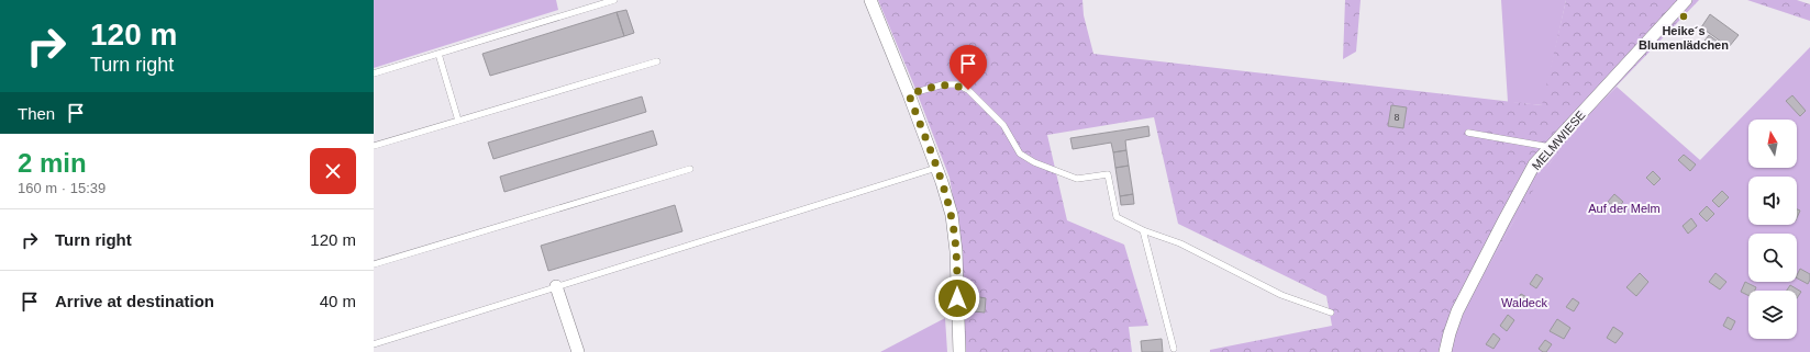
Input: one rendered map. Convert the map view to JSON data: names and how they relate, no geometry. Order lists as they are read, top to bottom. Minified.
{"streets":{"street":["MELMWIESE"]},"parks":["Auf der Melm","Waldeck"],"places":["Heike´s Blumenlädchen"],"house_numbers":["8"],"north":"top","page":{"turn":["120 m","Turn right"],"then":"Then","heading":["2 min","160 m · 15:39"],"list":[{"name":"Turn right","value":"120 m"},{"name":"Arrive at destination","value":"40 m"}]}}
